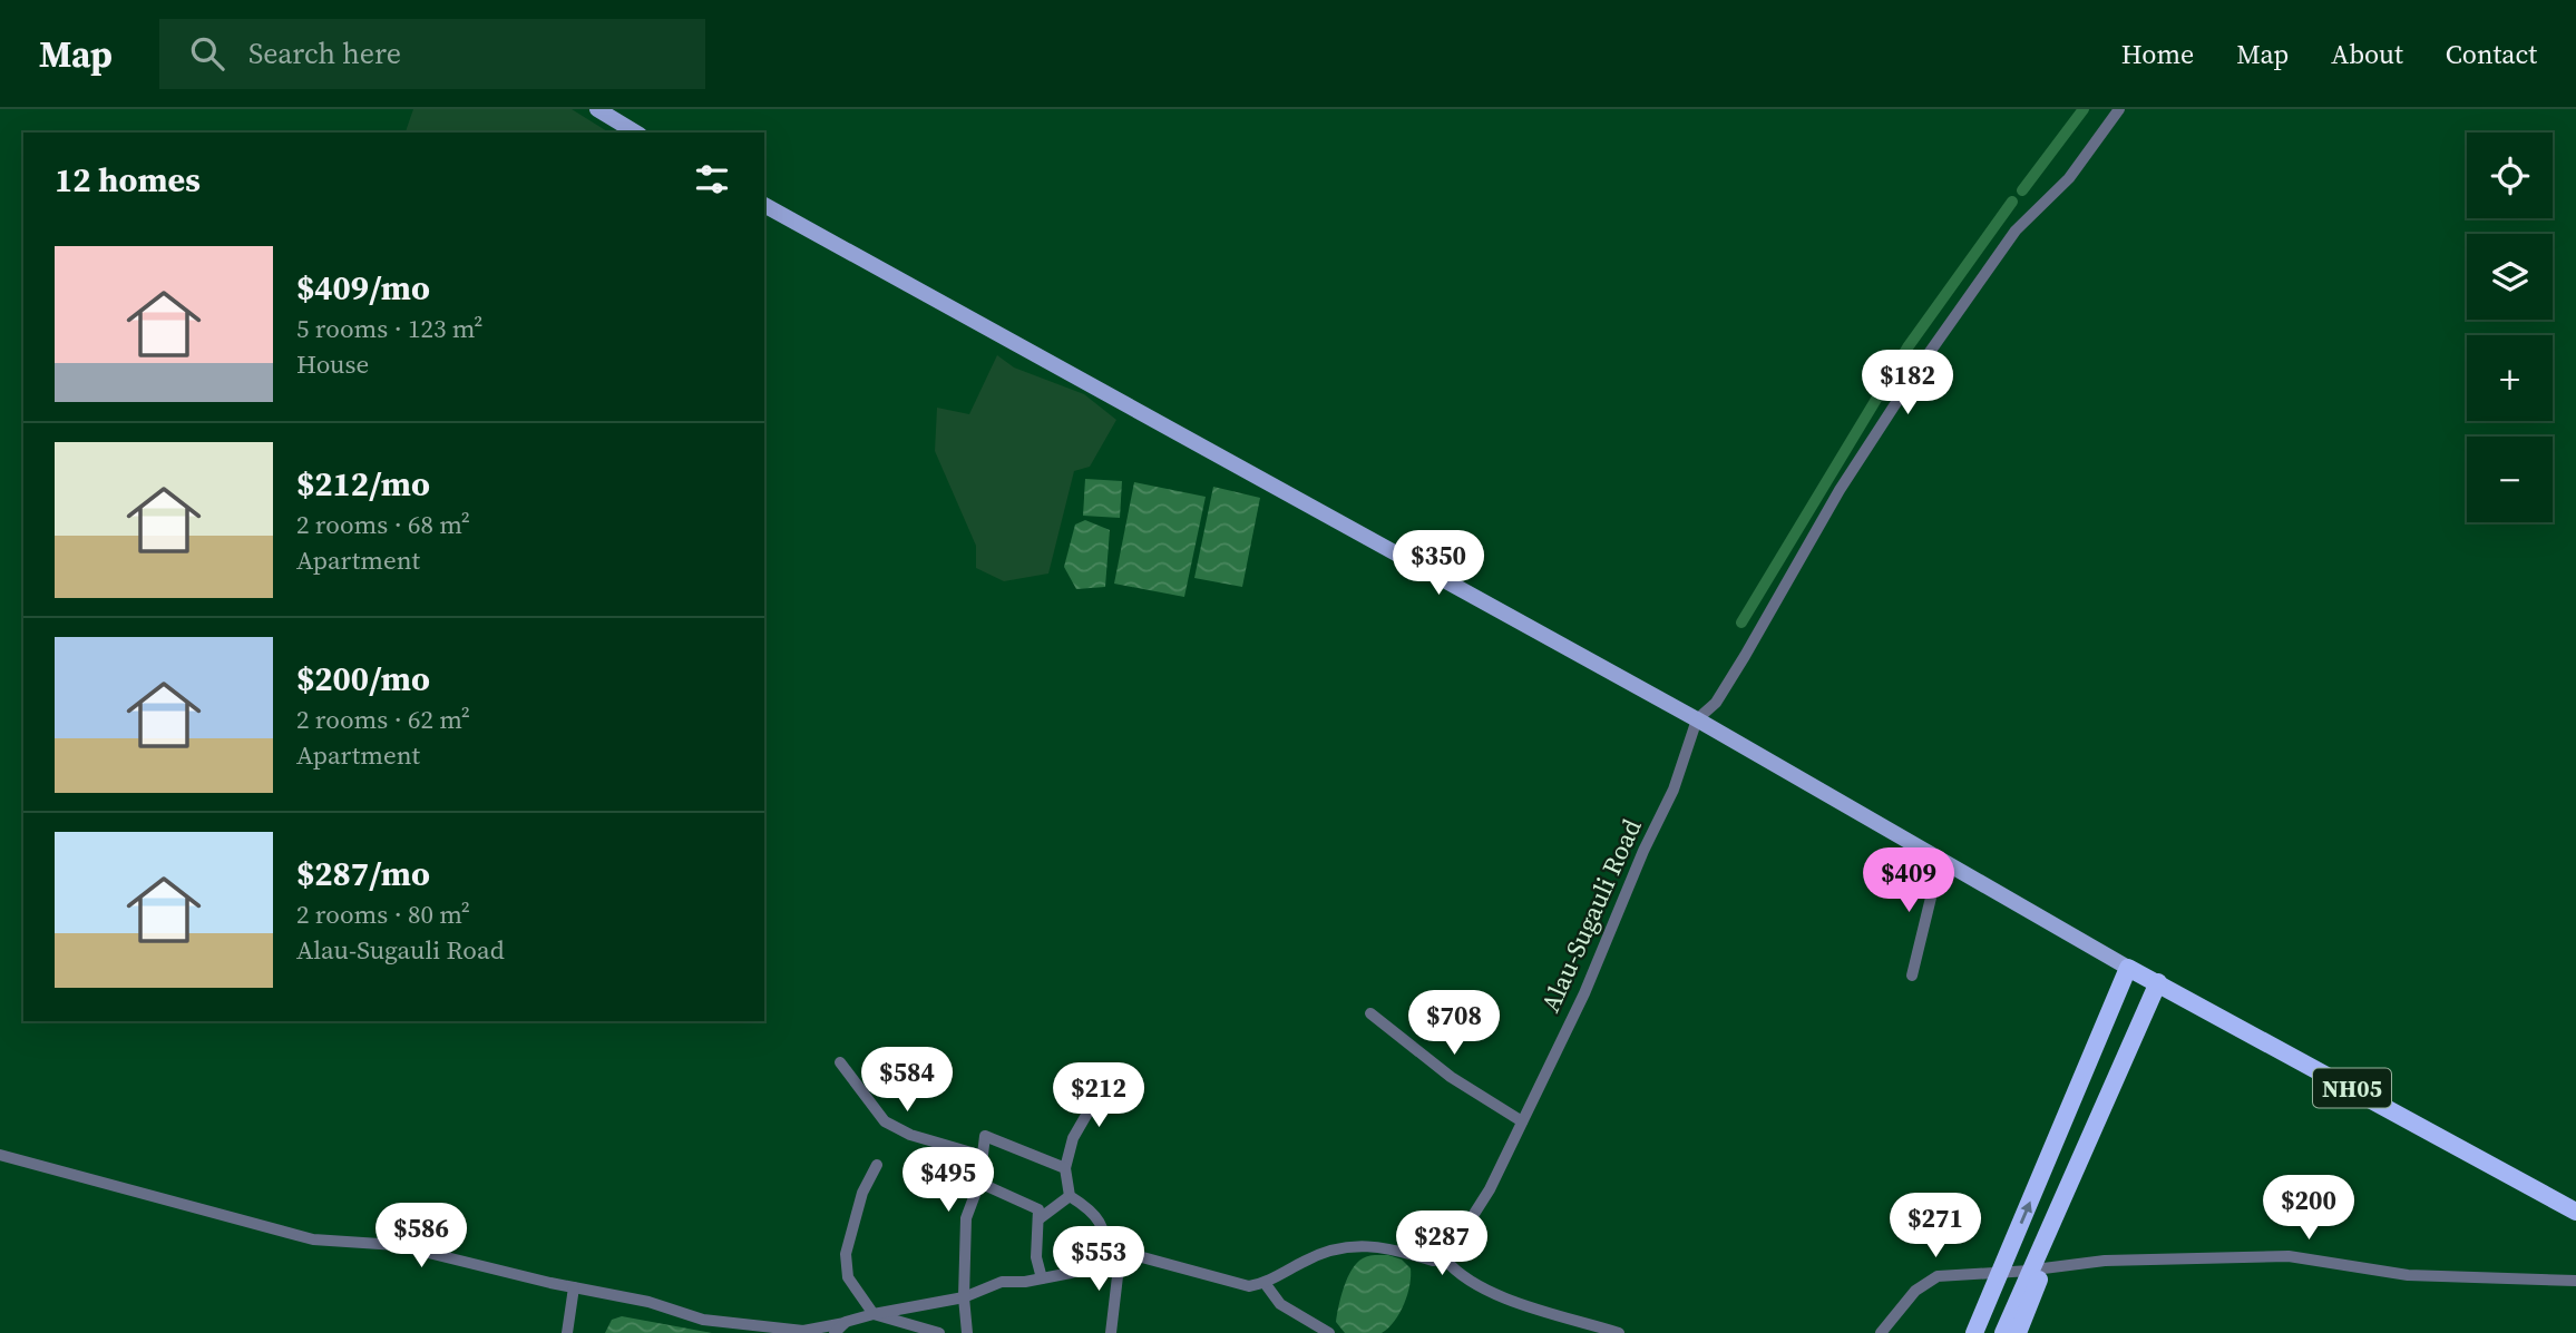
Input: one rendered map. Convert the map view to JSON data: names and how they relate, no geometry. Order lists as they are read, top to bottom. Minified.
{"streets":{"highway":["NH05"],"street":["Alau-Sugauli Road"]},"crossings":[["Alau-Sugauli Road","NH05"]],"page":{"header":"Map","search":"Search here","nav":["Home","Map","About","Contact"],"map_buttons":["+","−"],"heading":"12 homes","list":[{"name":"$409/mo","note":"5 rooms · 123 m² · House"},{"name":"$212/mo","note":"2 rooms · 68 m² · Apartment"},{"name":"$200/mo","note":"2 rooms · 62 m² · Apartment"},{"name":"$287/mo","note":"2 rooms · 80 m² · Alau-Sugauli Road"}],"price":["$182","$350","$409","$708","$584","$212","$495","$200","$271","$586","$287","$553"]}}
